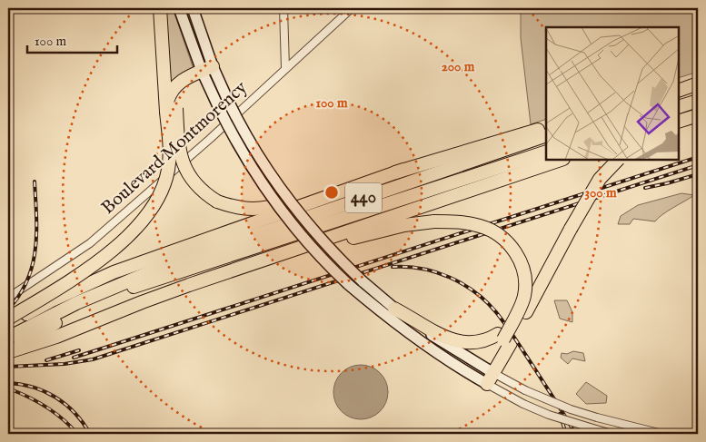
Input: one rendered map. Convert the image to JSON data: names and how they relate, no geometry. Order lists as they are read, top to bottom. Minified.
{"streets":{"highway":["440"],"street":["Boulevard Montmorency"]},"scale_bar":"100 m","rings":["200 m","100 m","300 m"]}
